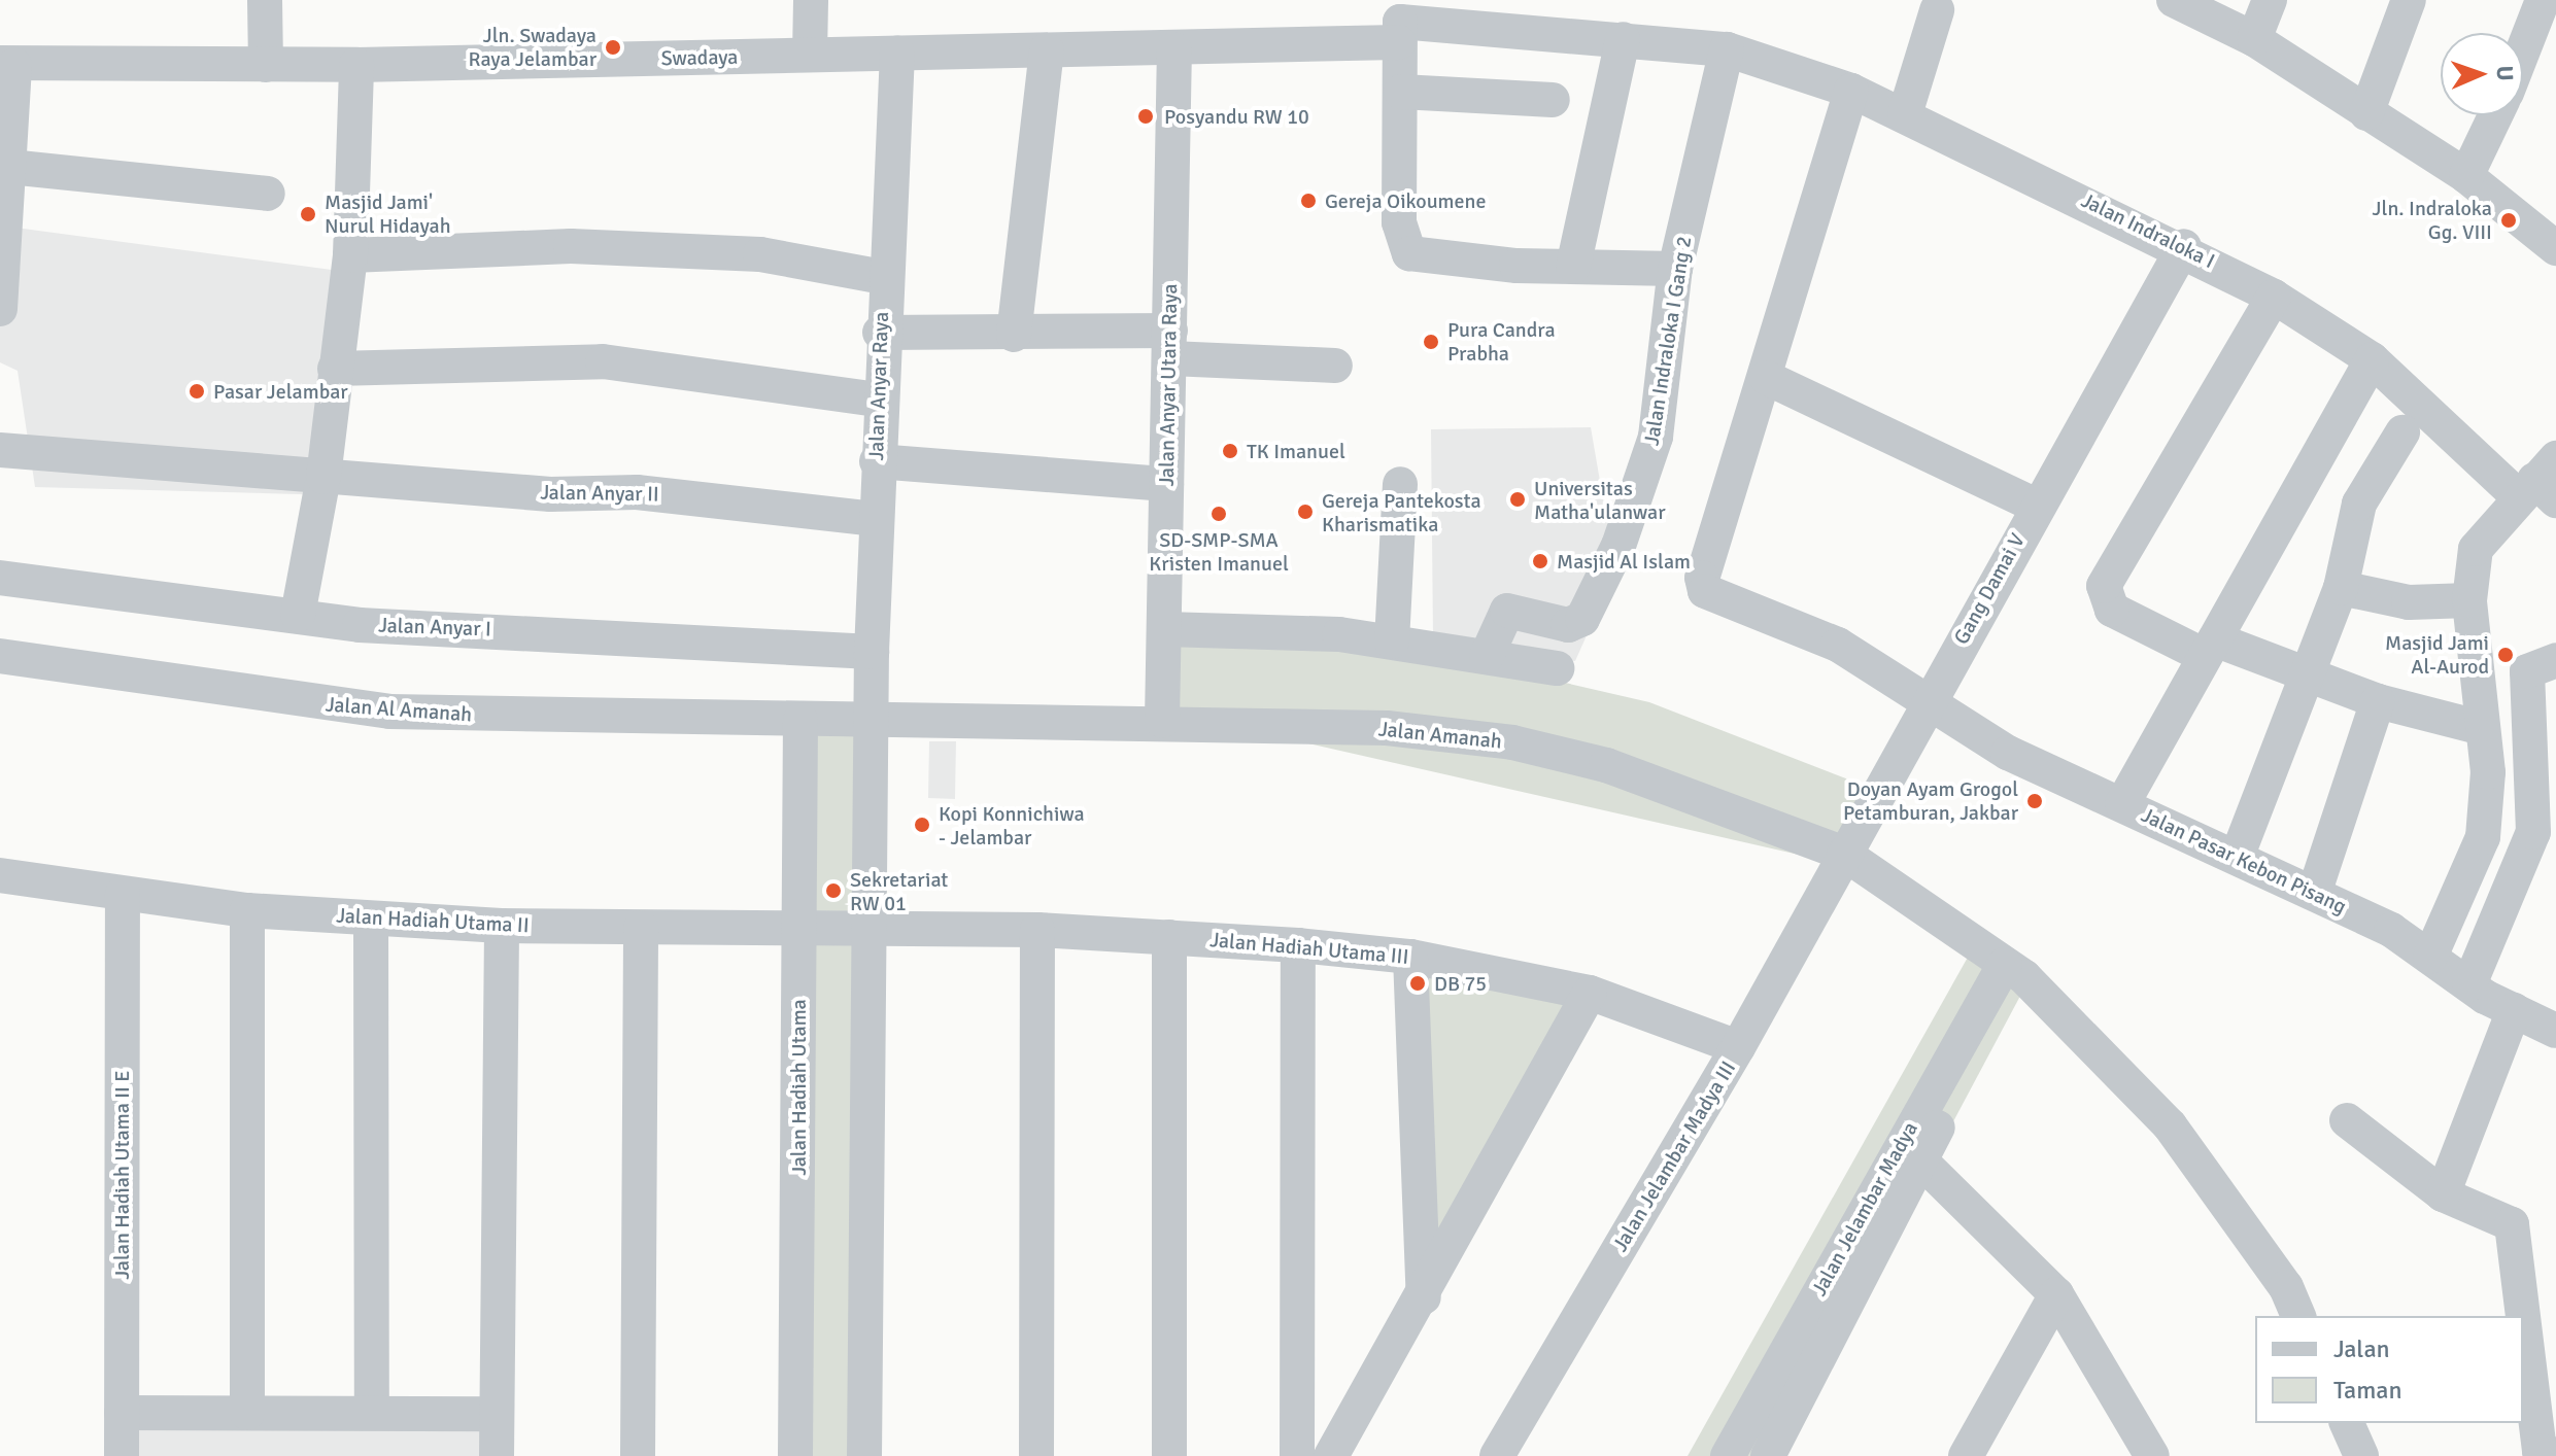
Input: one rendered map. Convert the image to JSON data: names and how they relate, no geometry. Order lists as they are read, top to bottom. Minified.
{"streets":{"street":["Swadaya","Jalan Indraloka I","Jalan Indraloka I Gang 2","Jalan Anyar Utara Raya","Jalan Anyar Raya","Jalan Anyar II","Gang Damai V","Jalan Anyar I","Jalan Al Amanah","Jalan Amanah","Jalan Pasar Kebon Pisang","Jalan Hadiah Utama II","Jalan Hadiah Utama III","Jalan Hadiah Utama","Jalan Jelambar Madya III","Jalan Hadiah Utama II E","Jalan Jelambar Madya"]},"crossings":[["Swadaya","Jalan Indraloka I"],["Swadaya","Jalan Anyar Utara Raya"],["Swadaya","Jalan Anyar Raya"],["Jalan Indraloka I","Jalan Indraloka I Gang 2"],["Jalan Indraloka I","Gang Damai V"],["Jalan Anyar Utara Raya","Jalan Amanah"],["Jalan Anyar Raya","Jalan Anyar II"],["Jalan Anyar Raya","Jalan Anyar I"],["Jalan Anyar Raya","Jalan Amanah"],["Gang Damai V","Jalan Amanah"],["Gang Damai V","Jalan Pasar Kebon Pisang"],["Gang Damai V","Jalan Jelambar Madya III"],["Jalan Al Amanah","Jalan Amanah"],["Jalan Al Amanah","Jalan Hadiah Utama"],["Jalan Amanah","Jalan Hadiah Utama"],["Jalan Amanah","Jalan Jelambar Madya III"],["Jalan Amanah","Jalan Jelambar Madya"],["Jalan Hadiah Utama II","Jalan Hadiah Utama III"],["Jalan Hadiah Utama II","Jalan Hadiah Utama"],["Jalan Hadiah Utama II","Jalan Hadiah Utama II E"],["Jalan Hadiah Utama III","Jalan Jelambar Madya III"]],"places":["Jln. Swadaya Raya Jelambar","Posyandu RW 10","Gereja Oikoumene","Masjid Jami' Nurul Hidayah","Jln. Indraloka Gg. VIII","Pura Candra Prabha","Pasar Jelambar","TK Imanuel","Universitas Matha'ulanwar","Gereja Pantekosta Kharismatika","SD-SMP-SMA Kristen Imanuel","Masjid Al Islam","Masjid Jami Al-Aurod","Doyan Ayam Grogol Petamburan, Jakbar","Kopi Konnichiwa - Jelambar","Sekretariat RW 01","DB 75"],"legend":["Jalan","Taman"],"north":"right"}
